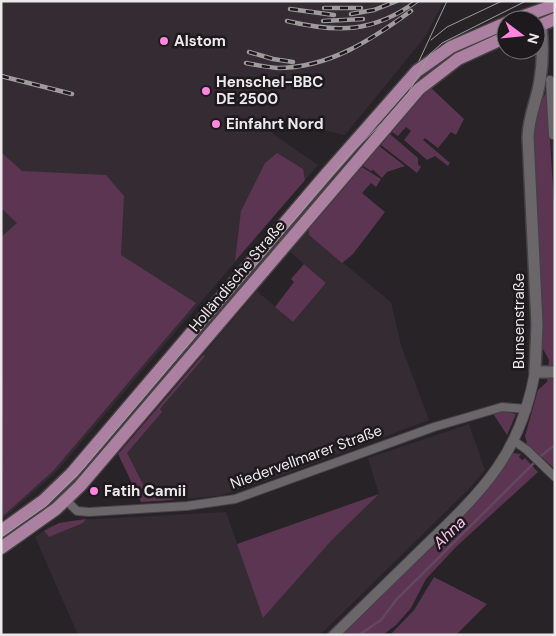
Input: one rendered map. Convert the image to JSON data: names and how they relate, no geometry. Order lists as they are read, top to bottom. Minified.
{"streets":{"main road":["Holländische Straße","Bunsenstraße"],"street":["Niedervellmarer Straße"]},"crossings":[["Holländische Straße","Niedervellmarer Straße"],["Bunsenstraße","Niedervellmarer Straße"]],"water":["Ahna"],"places":["Alstom","Henschel-BBC DE 2500","Einfahrt Nord","Fatih Camii"],"north":"right"}
